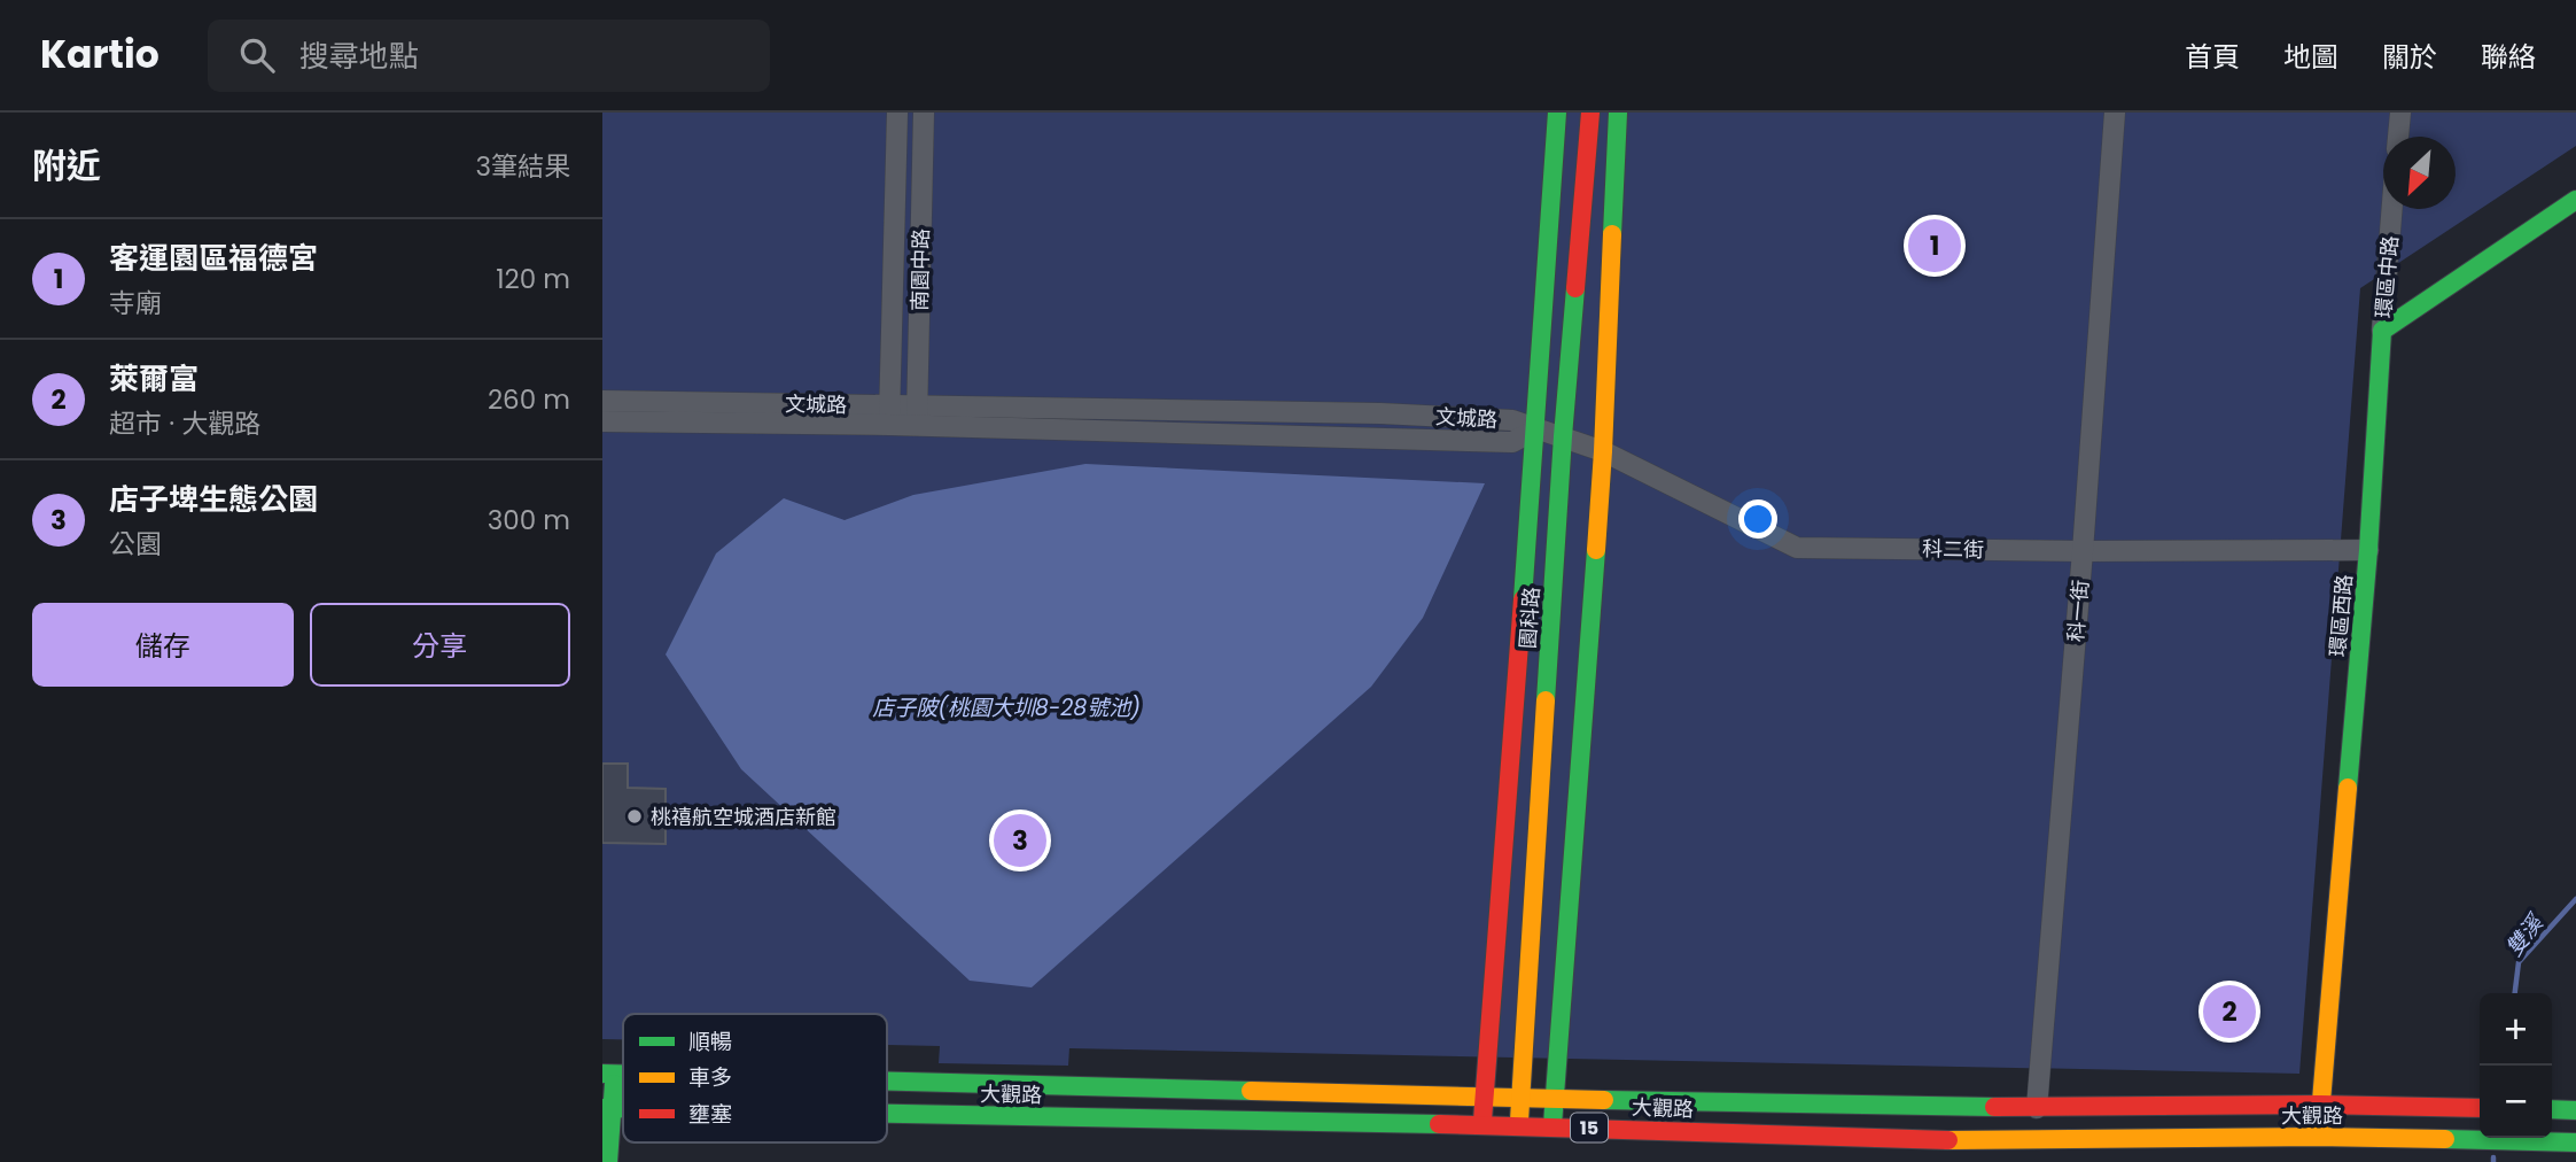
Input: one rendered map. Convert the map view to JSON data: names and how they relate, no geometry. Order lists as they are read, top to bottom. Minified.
{"streets":{"street":["南園中路","環區中路","文城路","科二街","科一街","環區西路","園科路","大觀路","15"]},"crossings":[["南園中路","文城路"],["環區中路","環區西路"],["文城路","科二街"],["科二街","科一街"],["科二街","環區西路"],["科二街","園科路"],["科一街","大觀路"],["環區西路","大觀路"],["園科路","大觀路"]],"water":["店子陂(桃園大圳8-28號池)","雙溪"],"places":["桃禧航空城酒店新館"],"legend":["順暢","車多","壅塞"],"north":"bottom left","page":{"header":"Kartio","search":"搜尋地點","nav":["首頁","地圖","關於","聯絡"],"heading":["附近","3筆結果"],"pins":["1","3","2"],"list":[{"mark":"1","name":"客運園區福德宮","note":"寺廟","value":"120 m"},{"mark":"2","name":"萊爾富","note":"超市 · 大觀路","value":"260 m"},{"mark":"3","name":"店子埤生態公園","note":"公園","value":"300 m"}],"buttons":["儲存","分享"],"map_buttons":["+","−"]}}
